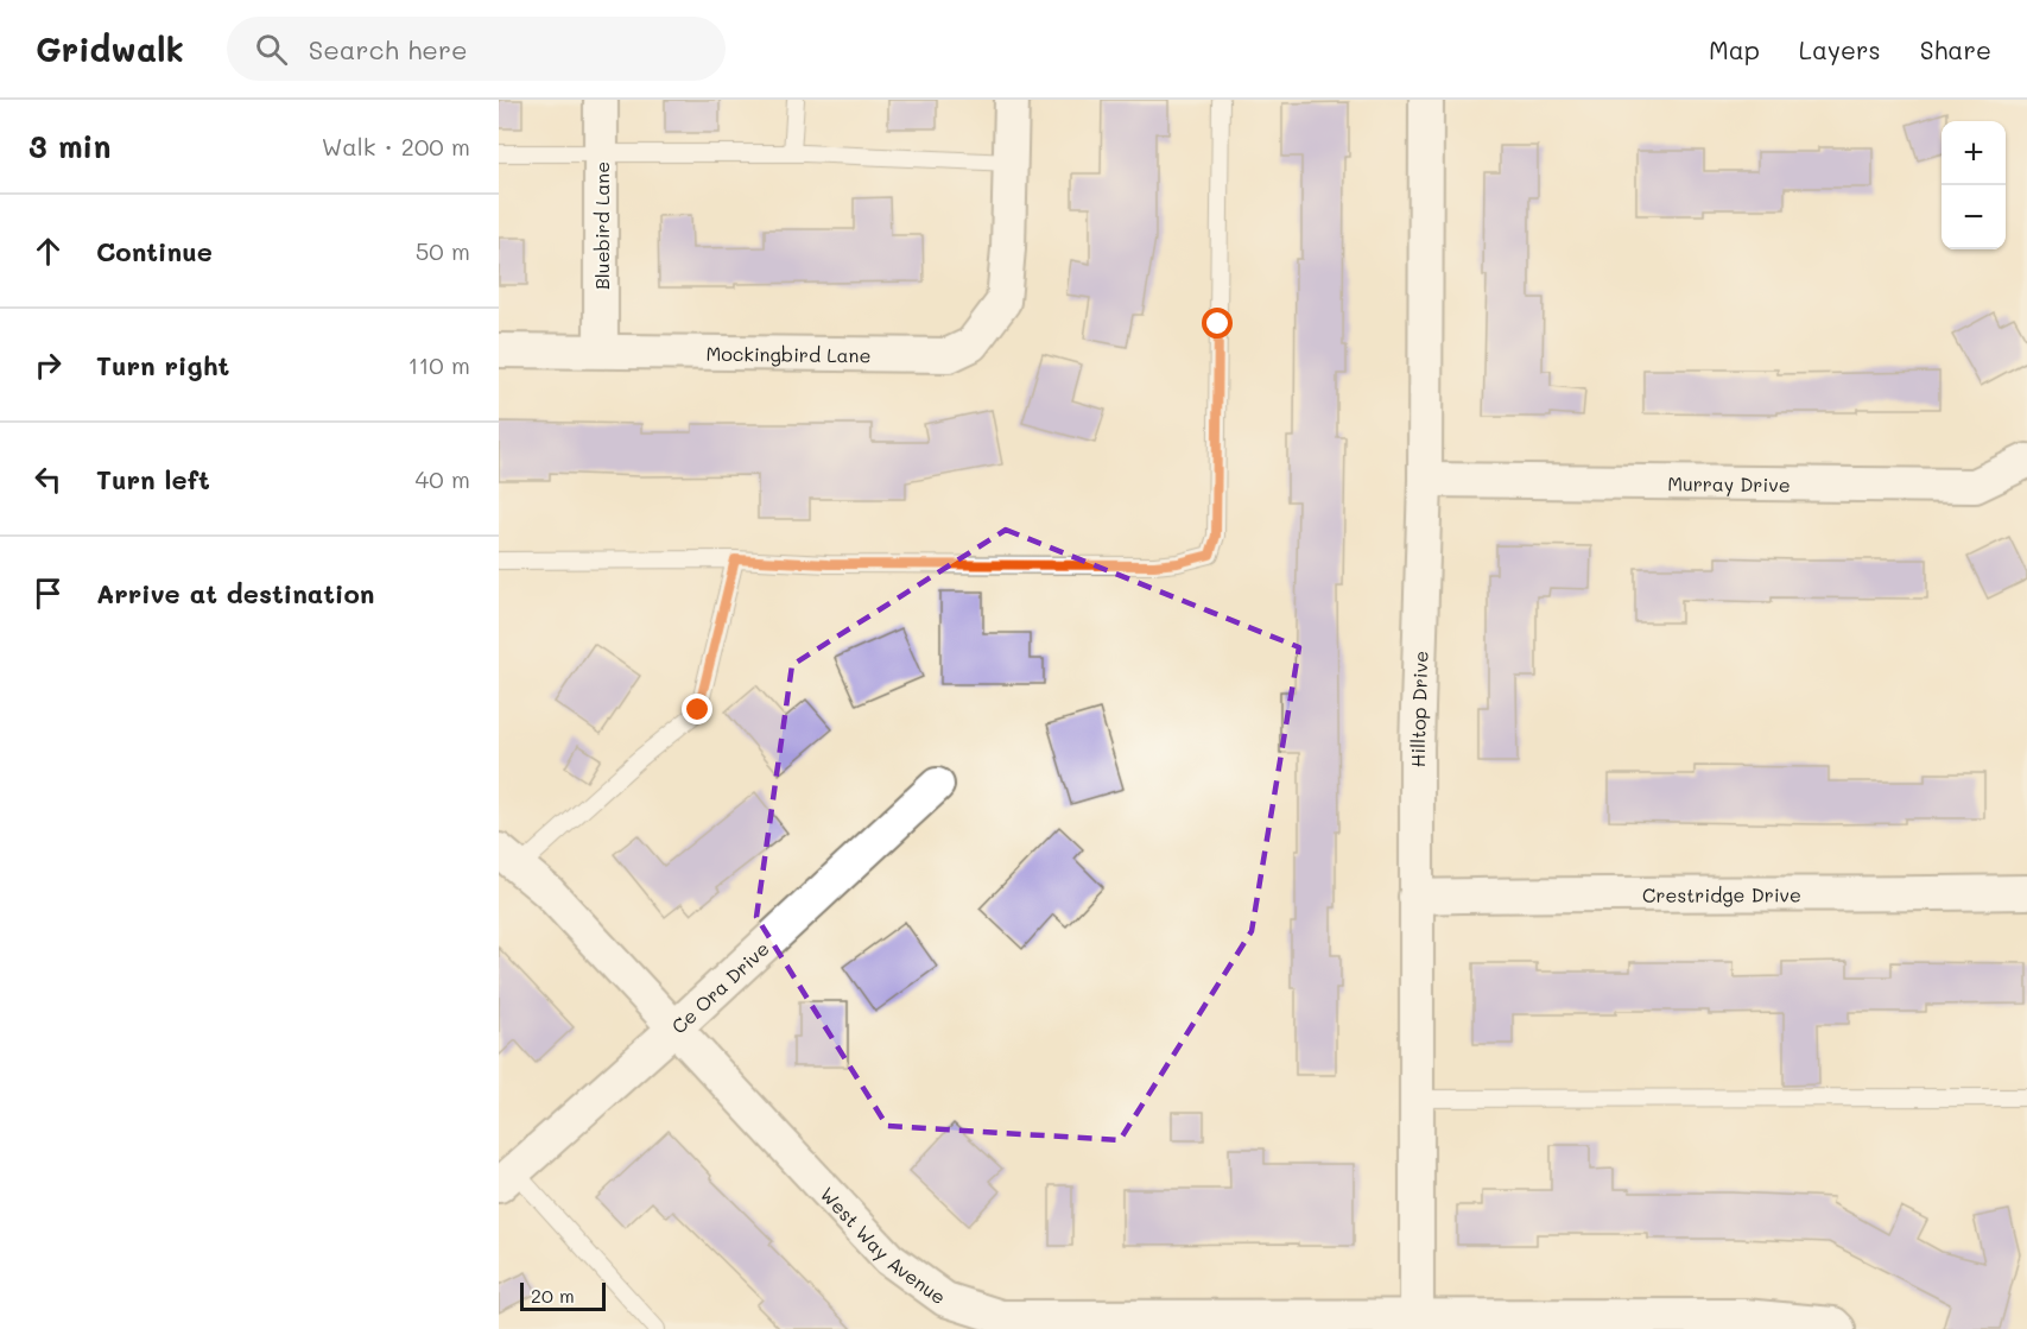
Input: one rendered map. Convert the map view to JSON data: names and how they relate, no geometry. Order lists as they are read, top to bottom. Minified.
{"streets":{"street":["Bluebird Lane","Mockingbird Lane","Murray Drive","Hilltop Drive","Crestridge Drive","Ce Ora Drive","West Way Avenue"]},"crossings":[["Bluebird Lane","Mockingbird Lane"],["Murray Drive","Hilltop Drive"],["Hilltop Drive","Crestridge Drive"],["Hilltop Drive","West Way Avenue"],["Ce Ora Drive","West Way Avenue"]],"scale_bar":"20 m","page":{"header":"Gridwalk","search":"Search here","nav":["Map","Layers","Share"],"heading":["3 min","Walk · 200 m"],"map_buttons":["+","−"],"list":[["Continue","50 m"],["Turn right","110 m"],["Turn left","40 m"],"Arrive at destination"],"scale":"20 m"}}
